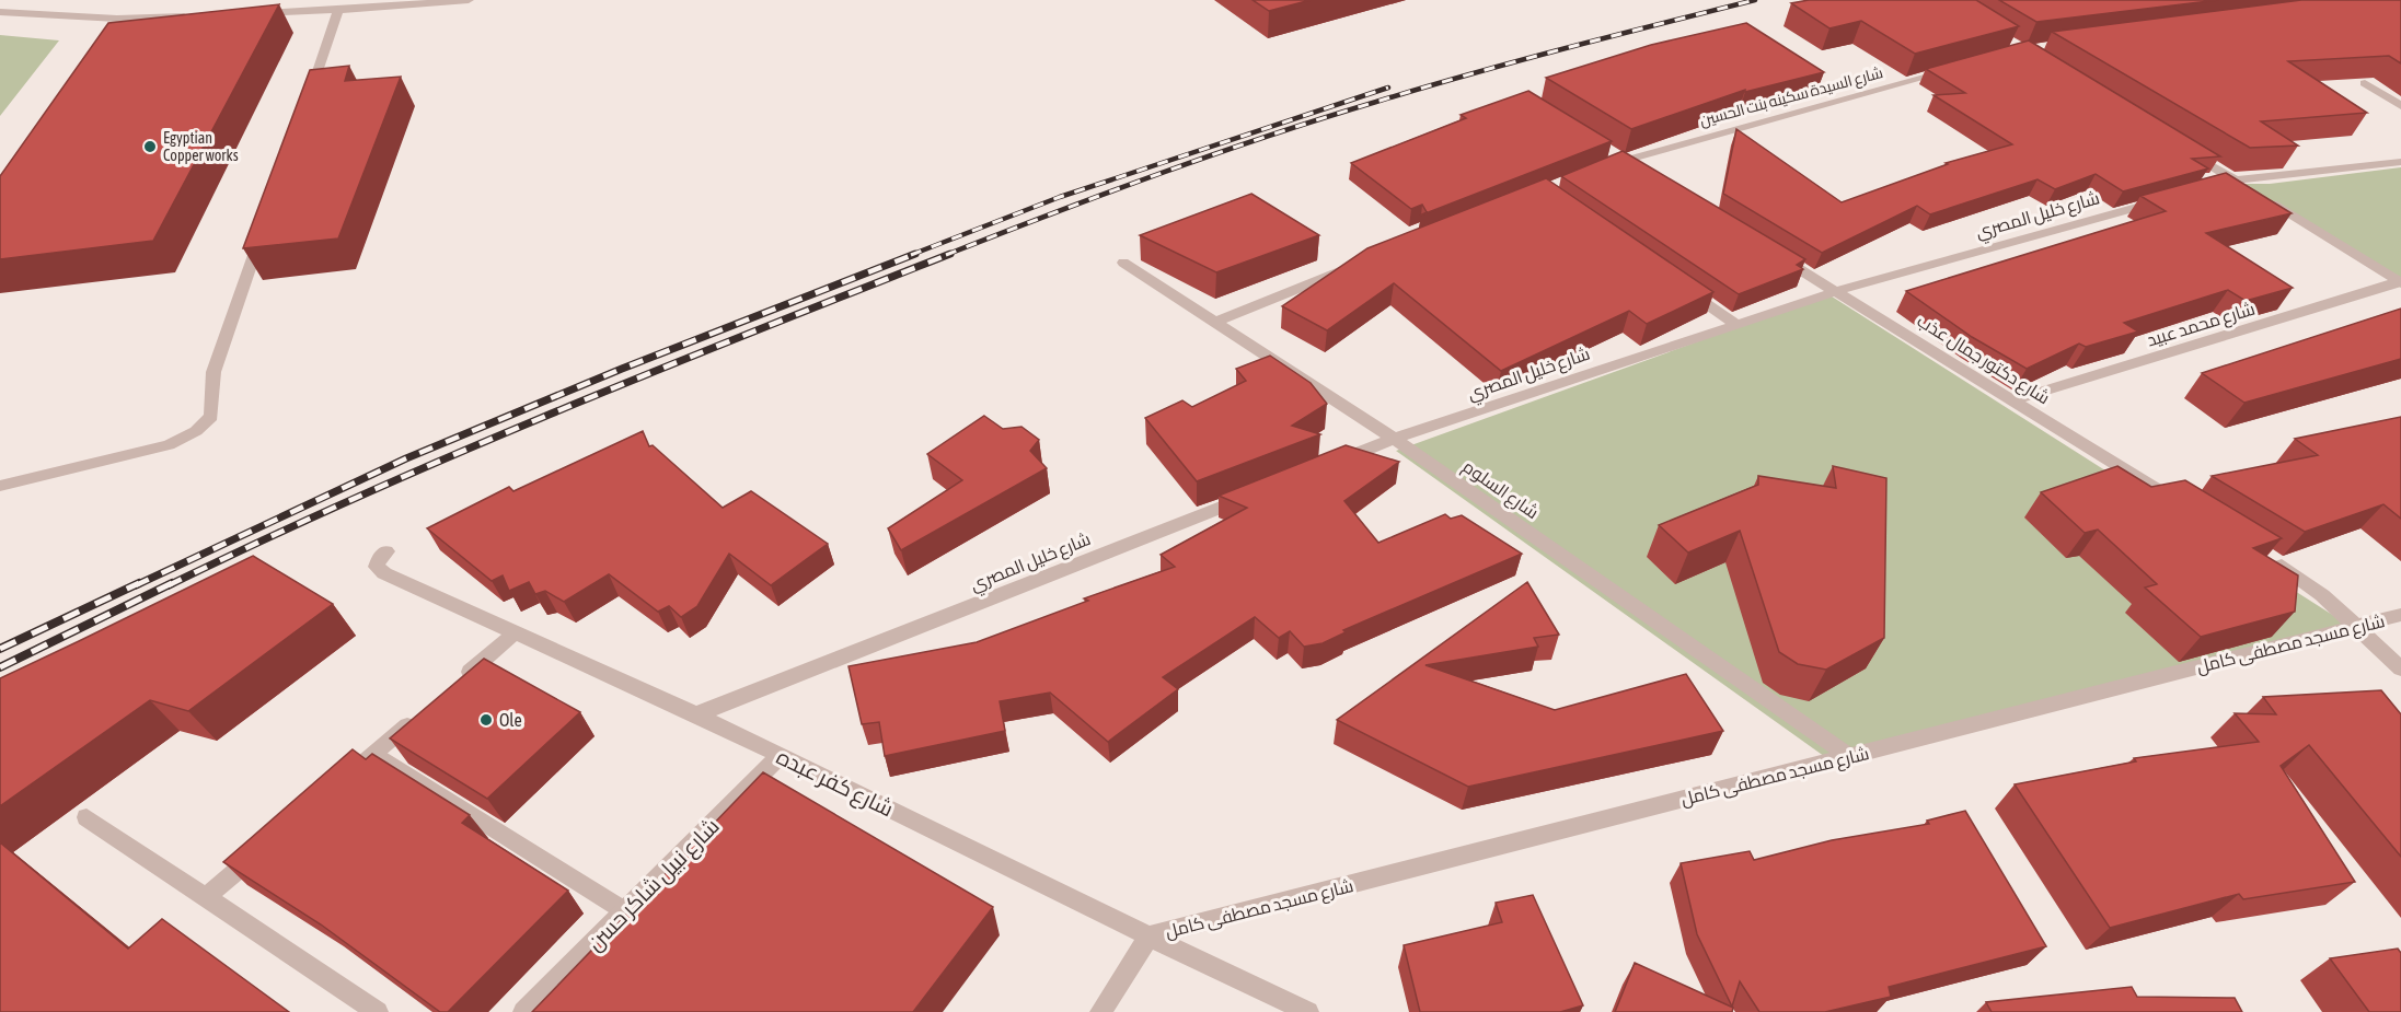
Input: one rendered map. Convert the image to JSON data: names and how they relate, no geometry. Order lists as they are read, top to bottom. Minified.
{"streets":{"street":["شارع السيدة سكينه بنت الحسين","شارع خليل المصري","شارع محمد عبيد","شارع دكتور جمال عذب","شارع السلوم","شارع مسجد مصطفى كامل","شارع كفر عبده","شارع نبيل شاكر حسن"]},"crossings":[["شارع خليل المصري","شارع دكتور جمال عذب"],["شارع خليل المصري","شارع السلوم"],["شارع خليل المصري","شارع كفر عبده"],["شارع محمد عبيد","شارع دكتور جمال عذب"],["شارع السلوم","شارع مسجد مصطفى كامل"],["شارع مسجد مصطفى كامل","شارع كفر عبده"],["شارع كفر عبده","شارع نبيل شاكر حسن"]],"places":["Egyptian Copper works","Ole"]}
